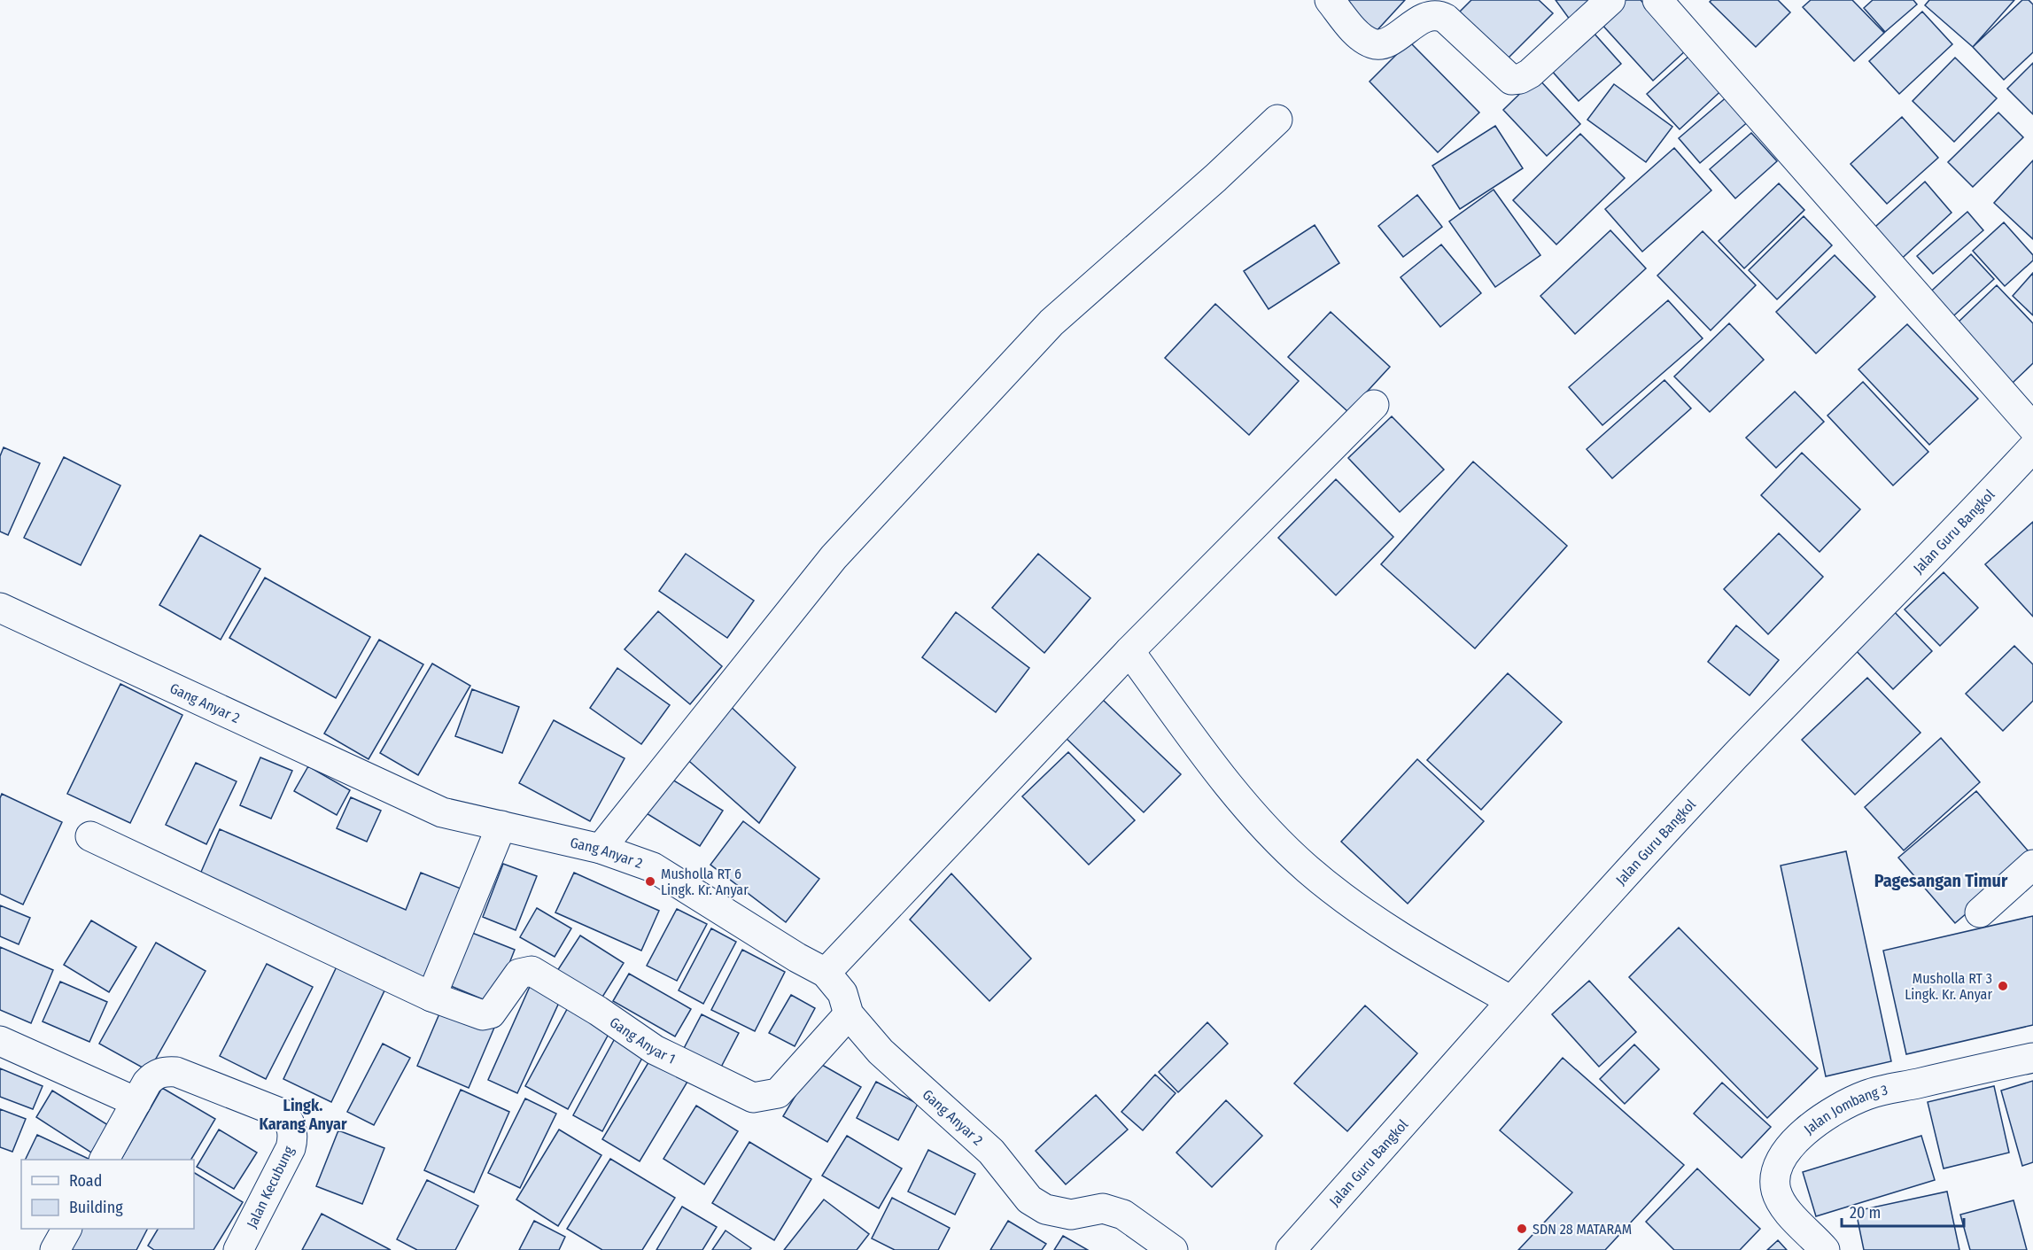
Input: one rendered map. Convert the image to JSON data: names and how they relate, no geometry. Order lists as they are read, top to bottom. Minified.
{"streets":{"street":["Jalan Guru Bangkol","Gang Anyar 2","Gang Anyar 1","Jalan Jombang 3","Jalan Kecubung"]},"crossings":[["Gang Anyar 2","Gang Anyar 1"]],"districts":["Pagesangan Timur","Lingk. Karang Anyar"],"places":["Musholla RT 6 Lingk. Kr. Anyar","Musholla RT 3 Lingk. Kr. Anyar","SDN 28 MATARAM"],"legend":["Road","Building"],"scale_bar":"20 m"}
